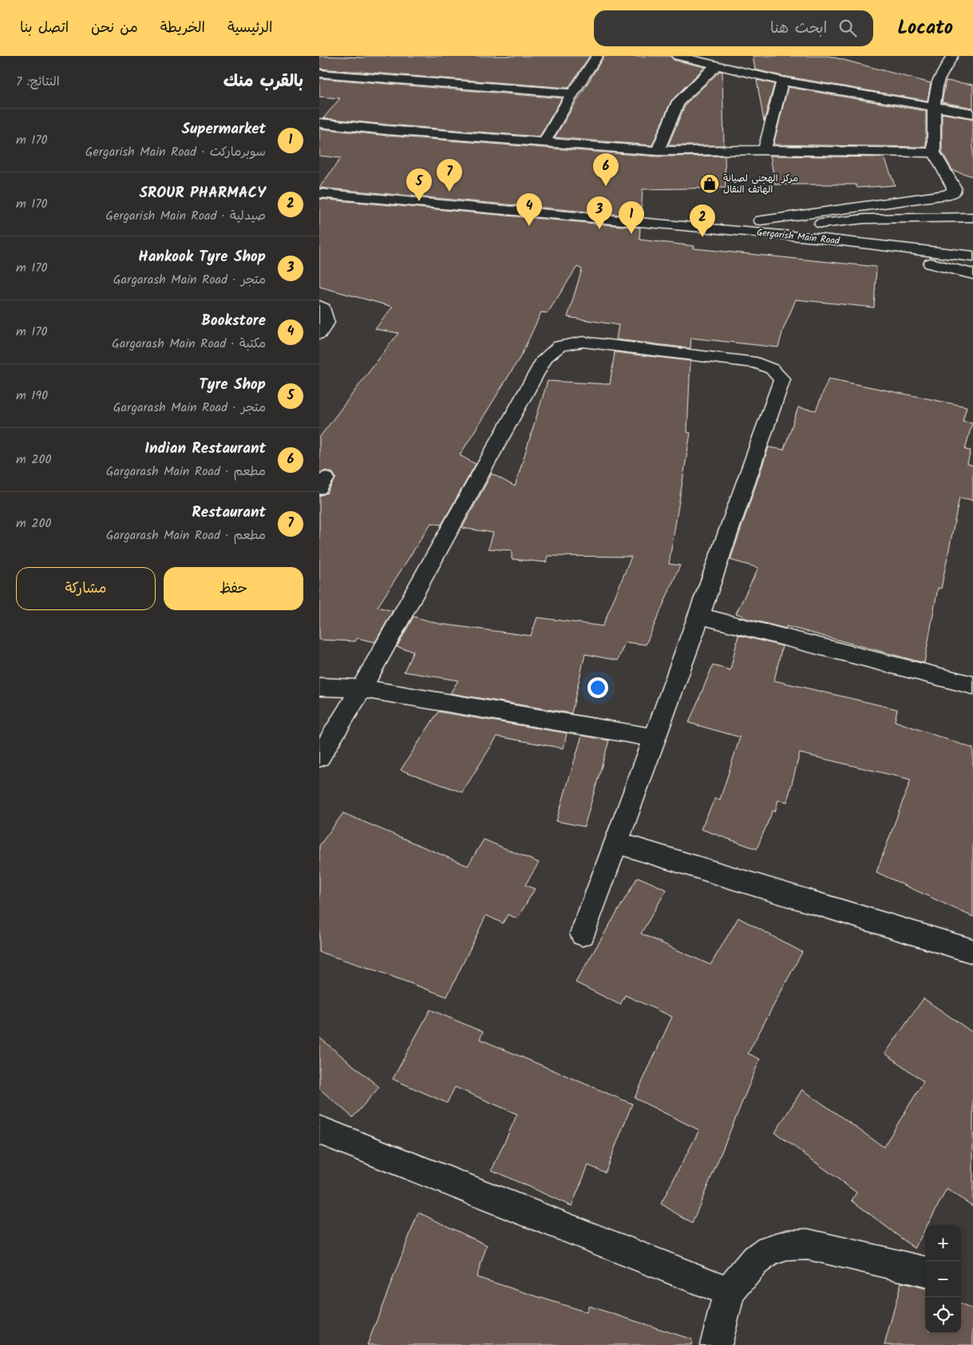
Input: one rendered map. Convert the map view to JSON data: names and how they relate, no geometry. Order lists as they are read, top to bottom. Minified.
{"streets":{"street":["Gergarish Main Road"]},"places":{"shop":["مركز الهجني لصيانة الهاتف النقال"]},"page":{"header":"Locato","search":"ابحث هنا","nav":["الرئيسية","الخريطة","من نحن","اتصل بنا"],"heading":["بالقرب منك","النتائج: 7"],"list":[{"mark":"1","name":"Supermarket","note":"سوبرماركت · Gergarish Main Road","value":"170 m"},{"mark":"2","name":"SROUR PHARMACY","note":"صيدلية · Gergarish Main Road","value":"170 m"},{"mark":"3","name":"Hankook Tyre Shop","note":"متجر · Gargarash Main Road","value":"170 m"},{"mark":"4","name":"Bookstore","note":"مكتبة · Gargarash Main Road","value":"170 m"},{"mark":"5","name":"Tyre Shop","note":"متجر · Gargarash Main Road","value":"190 m"},{"mark":"6","name":"Indian Restaurant","note":"مطعم · Gargarash Main Road","value":"200 m"},{"mark":"7","name":"Restaurant","note":"مطعم · Gargarash Main Road","value":"200 m"}],"pins":["6","7","5","4","3","1","2"],"buttons":["حفظ","مشاركة"],"map_buttons":["+","−"]}}
